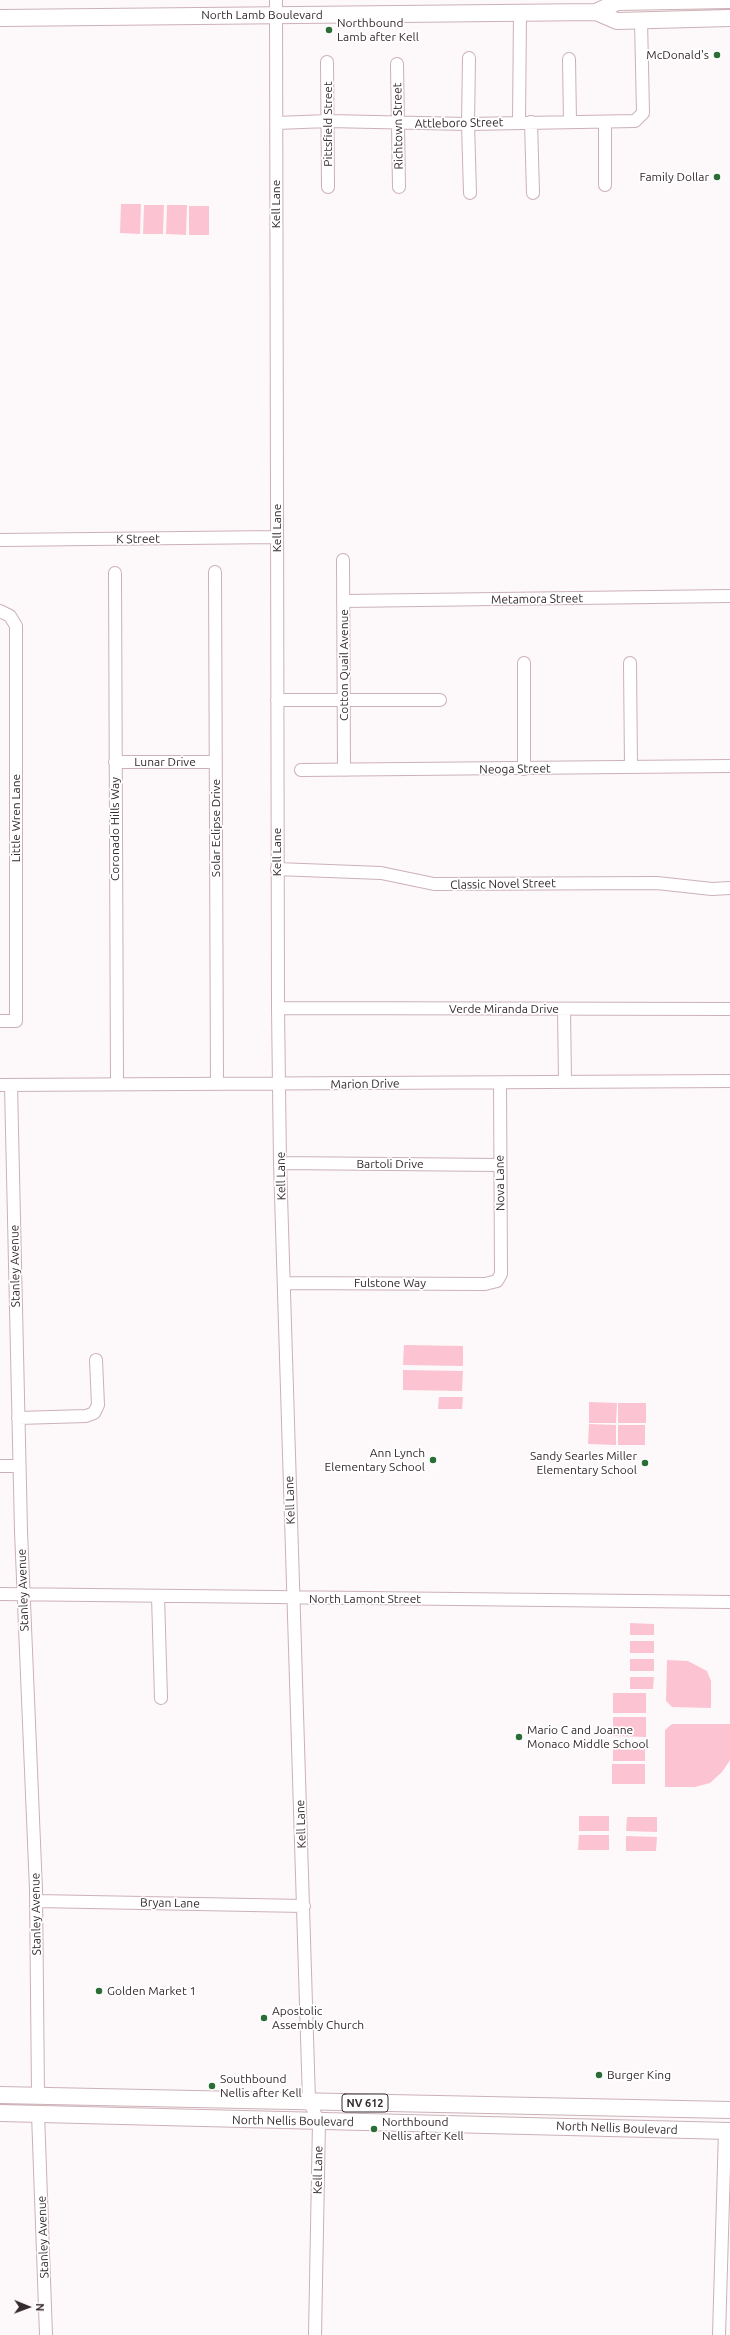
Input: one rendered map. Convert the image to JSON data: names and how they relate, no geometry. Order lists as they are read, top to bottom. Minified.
{"streets":{"main road":["North Lamb Boulevard","NV 612","North Nellis Boulevard"],"street":["Attleboro Street","Pittsfield Street","Richtown Street","Kell Lane","K Street","Metamora Street","Cotton Quail Avenue","Lunar Drive","Neoga Street","Little Wren Lane","Solar Eclipse Drive","Coronado Hills Way","Classic Novel Street","Verde Miranda Drive","Marion Drive","Bartoli Drive","Nova Lane","Stanley Avenue","Fulstone Way","North Lamont Street","Bryan Lane"]},"crossings":[["North Lamb Boulevard","Attleboro Street"],["North Lamb Boulevard","Kell Lane"],["Attleboro Street","Pittsfield Street"],["Attleboro Street","Richtown Street"],["Attleboro Street","Kell Lane"],["Kell Lane","K Street"],["Kell Lane","Classic Novel Street"],["Kell Lane","Verde Miranda Drive"],["Kell Lane","Marion Drive"],["Kell Lane","Bartoli Drive"],["Kell Lane","Fulstone Way"],["Kell Lane","North Lamont Street"],["Kell Lane","Bryan Lane"],["Kell Lane","North Nellis Boulevard"],["Metamora Street","Cotton Quail Avenue"],["Cotton Quail Avenue","Neoga Street"],["Lunar Drive","Solar Eclipse Drive"],["Lunar Drive","Coronado Hills Way"],["Solar Eclipse Drive","Marion Drive"],["Coronado Hills Way","Marion Drive"],["Marion Drive","Nova Lane"],["Marion Drive","Stanley Avenue"],["Bartoli Drive","Nova Lane"],["Nova Lane","Fulstone Way"],["Stanley Avenue","North Lamont Street"],["Stanley Avenue","Bryan Lane"],["Stanley Avenue","North Nellis Boulevard"]],"places":["Northbound Lamb after Kell","McDonald's","Family Dollar","Ann Lynch Elementary School","Sandy Searles Miller Elementary School","Mario C and Joanne Monaco Middle School","Golden Market 1","Apostolic Assembly Church","Burger King","Southbound Nellis after Kell","Northbound Nellis after Kell"],"north":"right"}
